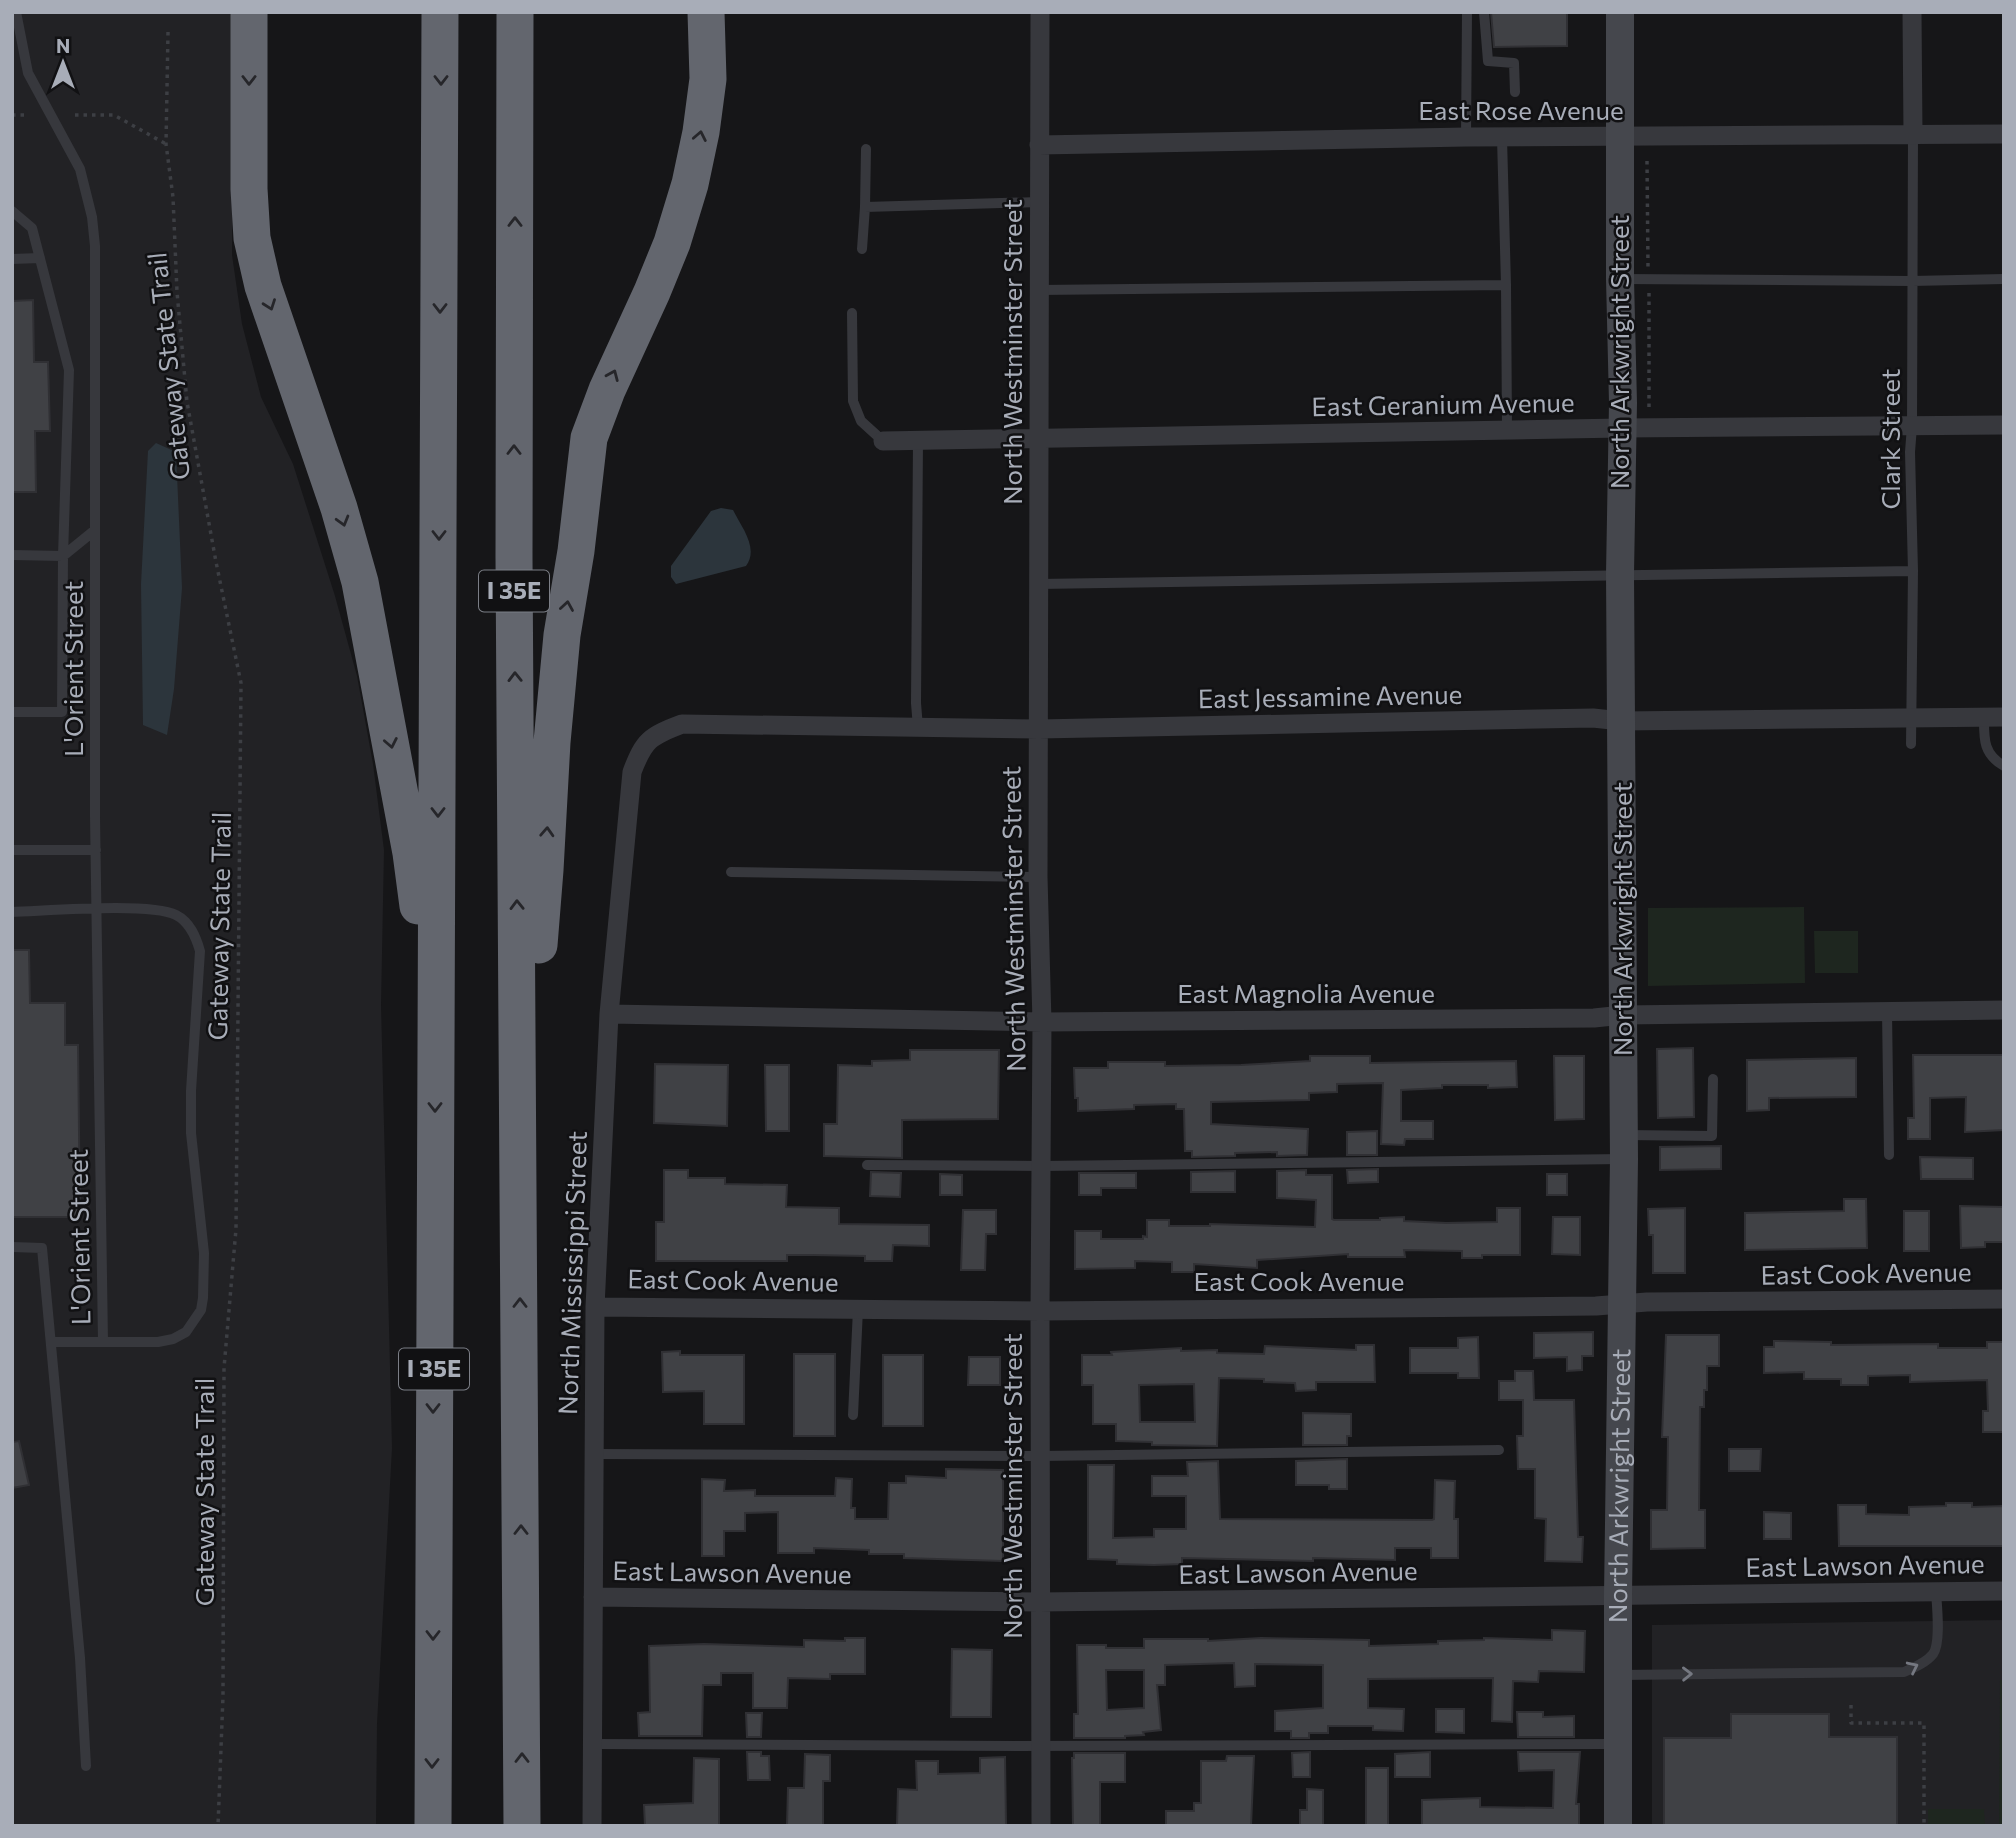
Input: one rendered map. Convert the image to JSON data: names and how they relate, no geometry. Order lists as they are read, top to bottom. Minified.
{"streets":{"highway":["I 35E"],"street":["East Rose Avenue","North Westminster Street","North Arkwright Street","East Geranium Avenue","East Jessamine Avenue","East Magnolia Avenue","North Mississippi Street","East Cook Avenue","East Lawson Avenue"],"lane":["Clark Street","L'Orient Street"],"path":["Gateway State Trail"]},"crossings":[["East Rose Avenue","North Westminster Street"],["East Rose Avenue","North Arkwright Street"],["East Rose Avenue","Clark Street"],["North Westminster Street","East Geranium Avenue"],["North Westminster Street","East Jessamine Avenue"],["North Westminster Street","East Magnolia Avenue"],["North Westminster Street","East Cook Avenue"],["North Westminster Street","East Lawson Avenue"],["North Arkwright Street","East Geranium Avenue"],["North Arkwright Street","East Jessamine Avenue"],["North Arkwright Street","East Magnolia Avenue"],["North Arkwright Street","East Cook Avenue"],["North Arkwright Street","East Lawson Avenue"],["East Geranium Avenue","Clark Street"],["Clark Street","East Jessamine Avenue"],["East Jessamine Avenue","North Mississippi Street"],["East Magnolia Avenue","North Mississippi Street"],["North Mississippi Street","East Cook Avenue"],["North Mississippi Street","East Lawson Avenue"]],"north":"top"}
